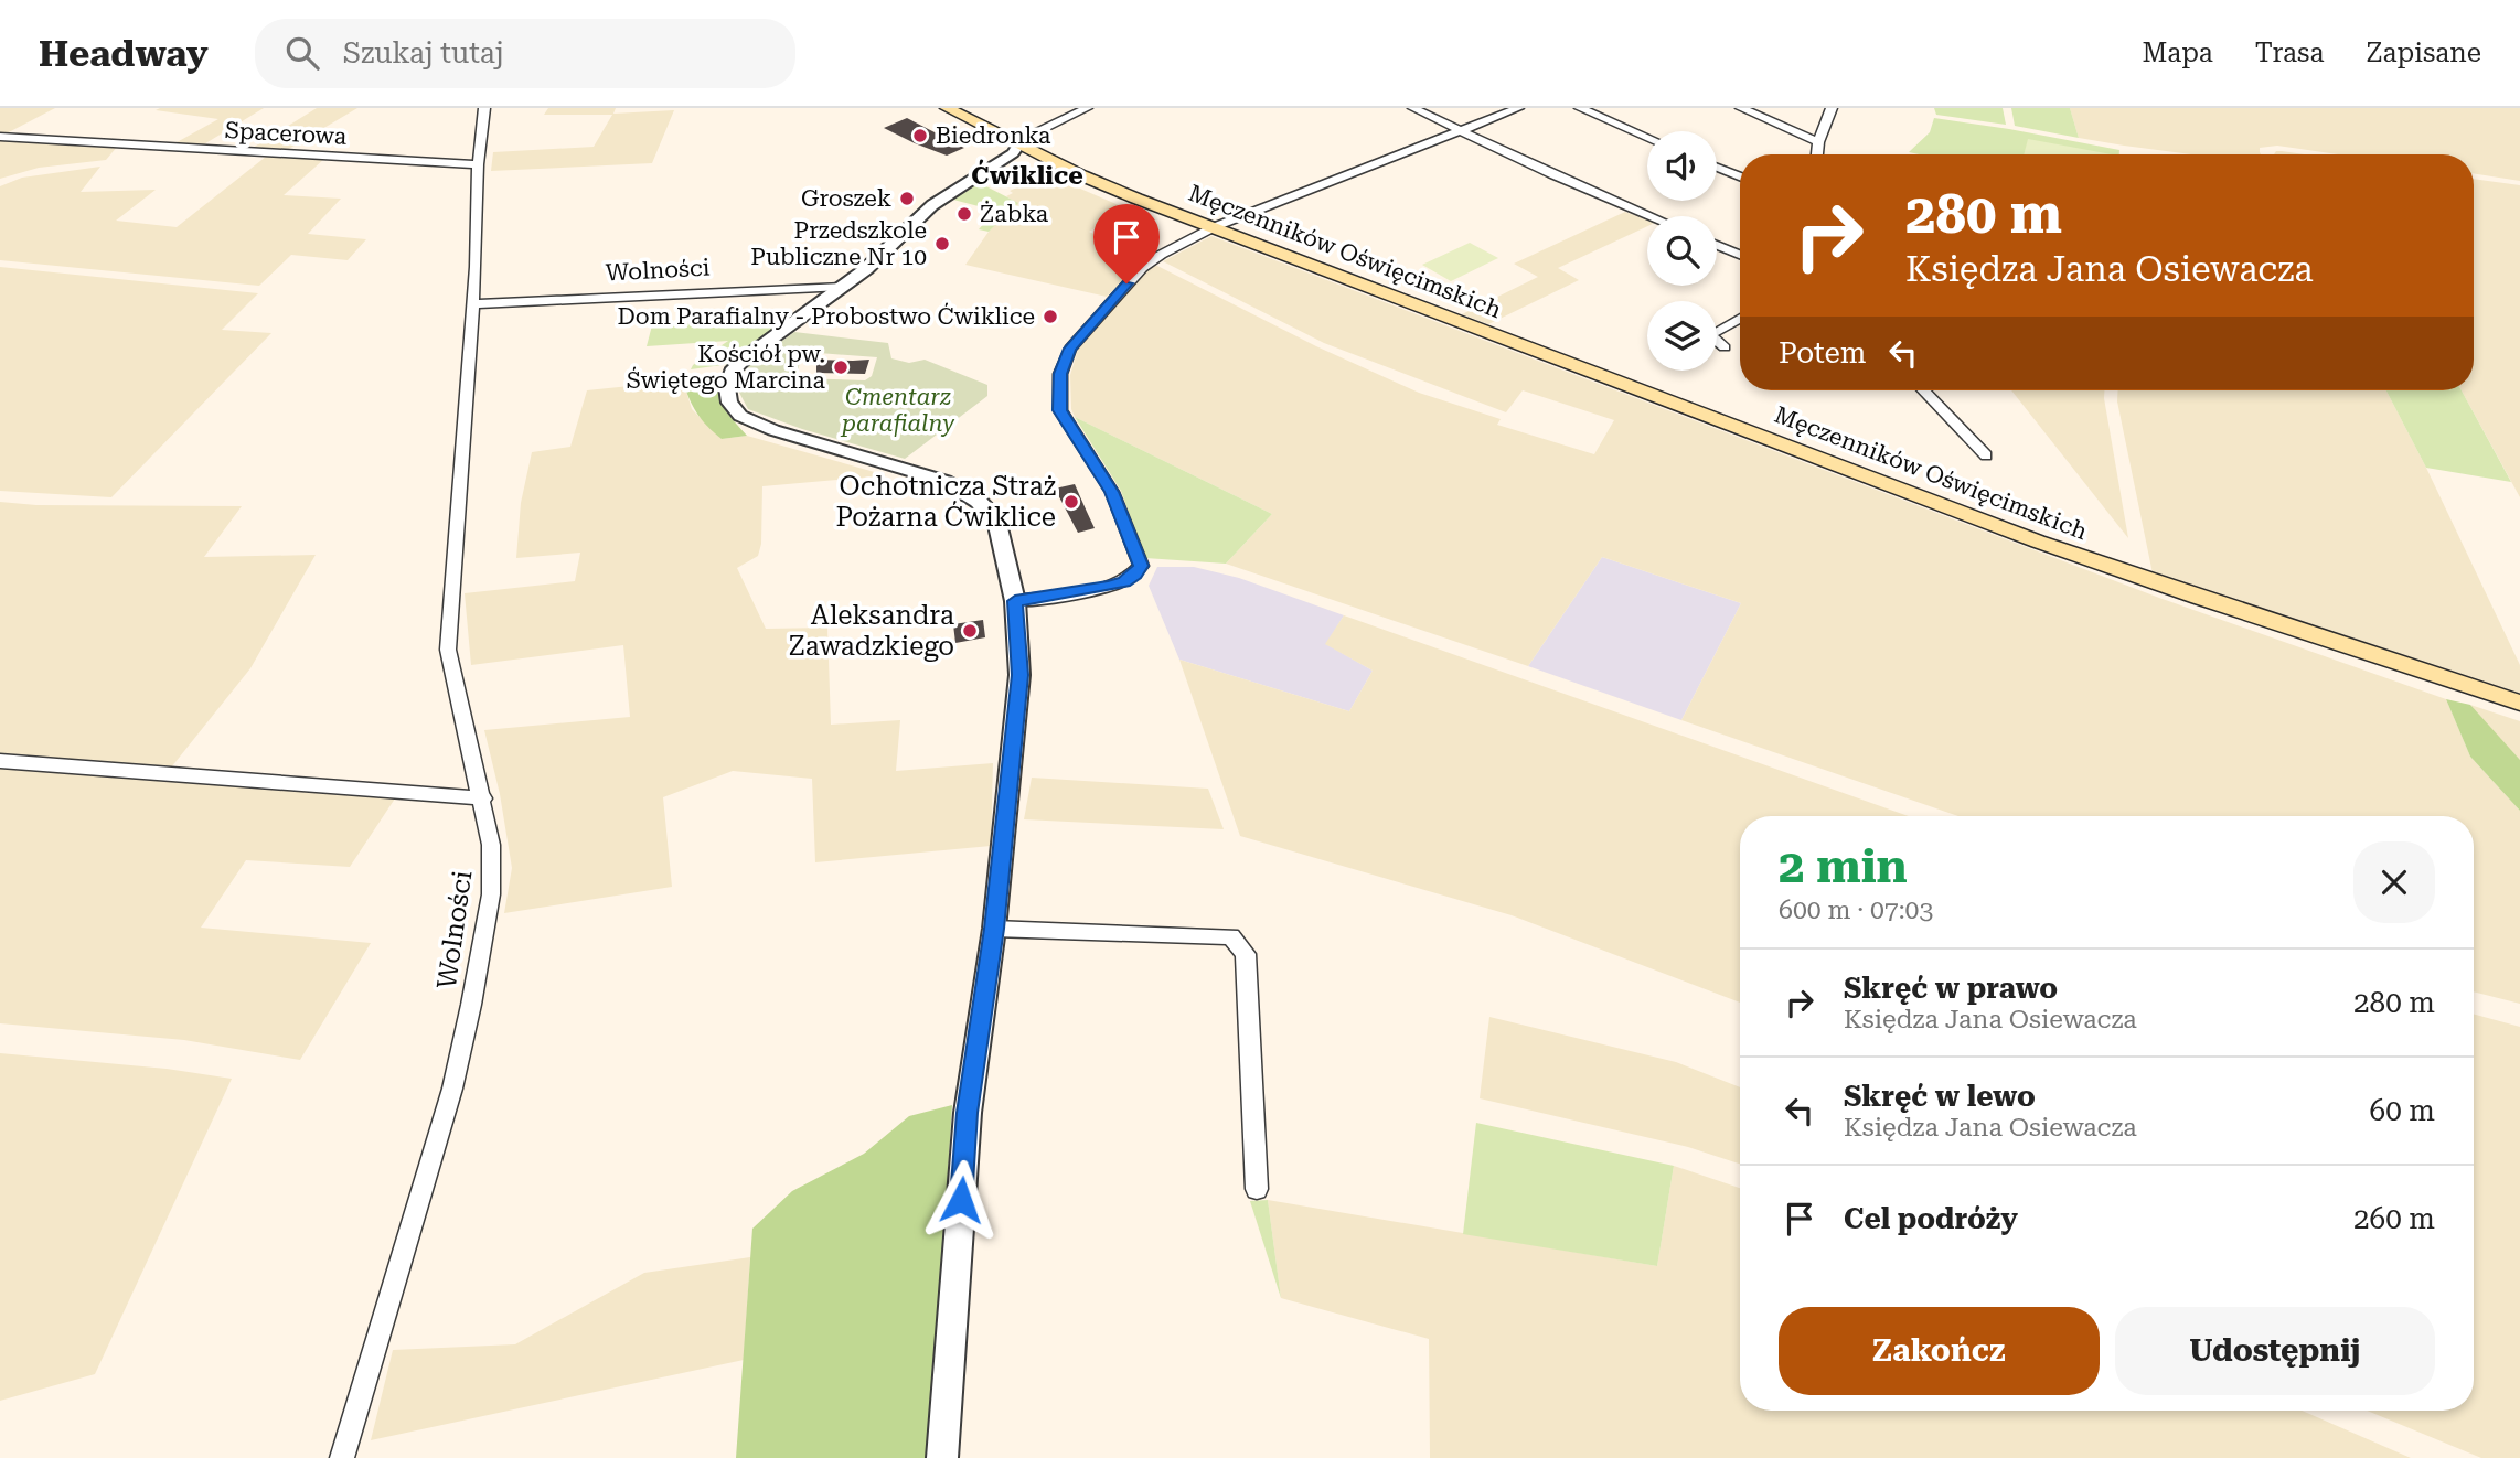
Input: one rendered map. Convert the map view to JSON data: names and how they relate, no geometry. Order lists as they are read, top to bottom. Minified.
{"streets":{"main road":["Męczenników Oświęcimskich"],"street":["Spacerowa","Wolności"]},"crossings":[["Spacerowa","Wolności"]],"districts":["Ćwiklice"],"parks":["Cmentarz parafialny"],"places":["Biedronka","Groszek","Żabka","Przedszkole Publiczne Nr 10","Dom Parafialny - Probostwo Ćwiklice","Kościół pw. Świętego Marcina","Ochotnicza Straż Pożarna Ćwiklice","Aleksandra Zawadzkiego"],"page":{"header":"Headway","search":"Szukaj tutaj","nav":["Mapa","Trasa","Zapisane"],"turn":["280 m","Księdza Jana Osiewacza"],"then":"Potem","heading":["2 min","600 m · 07:03"],"list":[{"name":"Skręć w prawo","note":"Księdza Jana Osiewacza","value":"280 m"},{"name":"Skręć w lewo","note":"Księdza Jana Osiewacza","value":"60 m"},{"name":"Cel podróży","value":"260 m"}],"buttons":["Zakończ","Udostępnij"]}}
